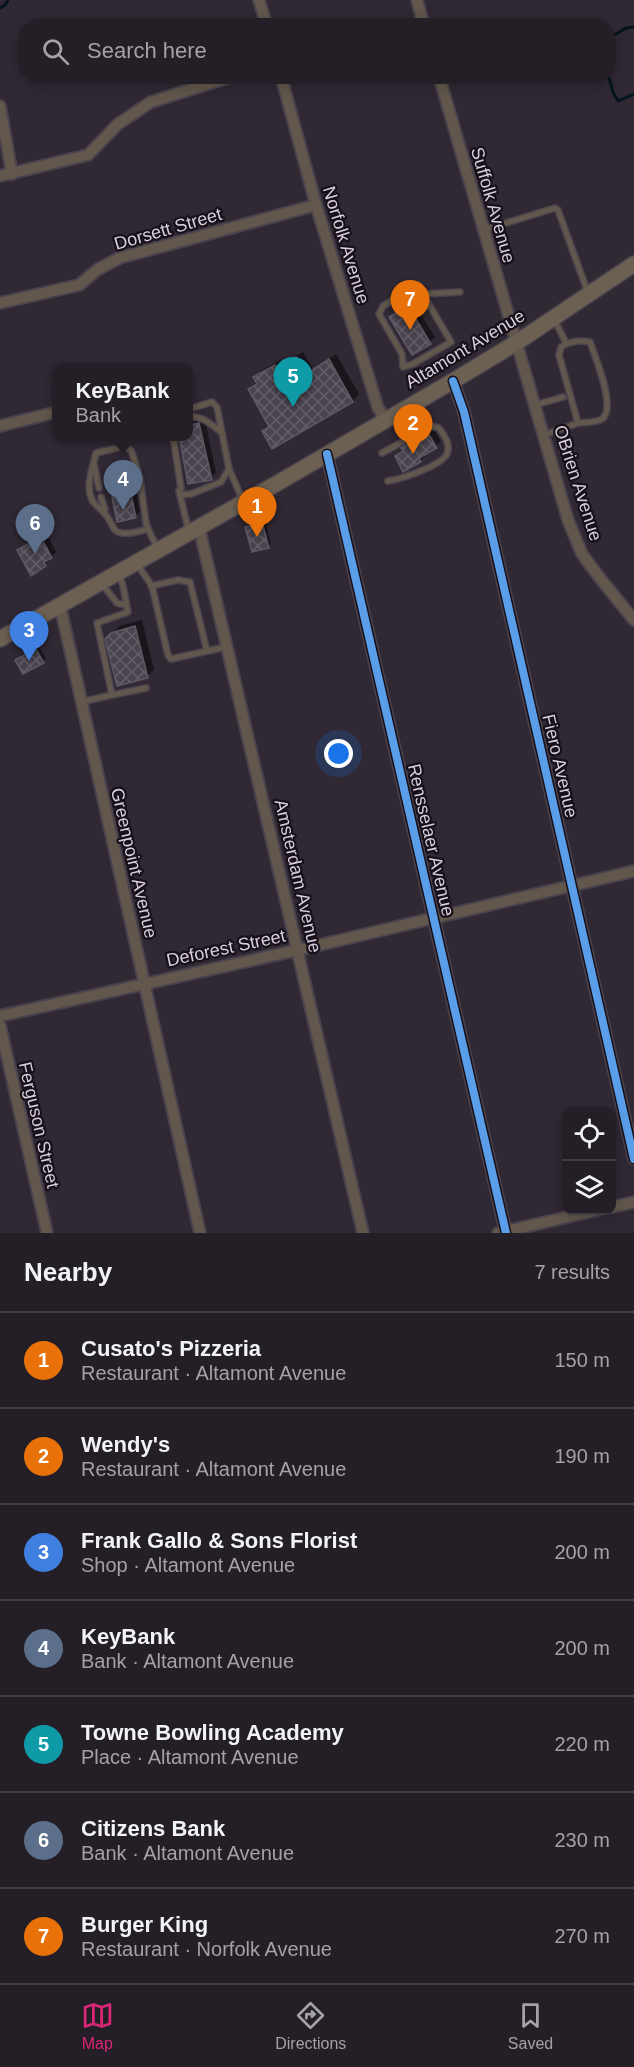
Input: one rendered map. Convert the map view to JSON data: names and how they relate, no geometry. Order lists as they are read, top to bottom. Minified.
{"streets":{"main road":["Altamont Avenue"],"street":["Suffolk Avenue","Dorsett Street","Norfolk Avenue","OBrien Avenue","Fiero Avenue","Rensselaer Avenue","Greenpoint Avenue","Amsterdam Avenue","Deforest Street","Ferguson Street"]},"crossings":[["Suffolk Avenue","Altamont Avenue"],["Suffolk Avenue","OBrien Avenue"],["Dorsett Street","Norfolk Avenue"],["Norfolk Avenue","Altamont Avenue"],["Altamont Avenue","OBrien Avenue"],["Altamont Avenue","Fiero Avenue"],["Altamont Avenue","Rensselaer Avenue"],["Altamont Avenue","Greenpoint Avenue"],["Altamont Avenue","Amsterdam Avenue"],["Fiero Avenue","Deforest Street"],["Rensselaer Avenue","Deforest Street"],["Greenpoint Avenue","Deforest Street"],["Amsterdam Avenue","Deforest Street"]],"page":{"search":"Search here","pins":["7","5","2","4","1","6","3"],"popup":["KeyBank","Bank"],"heading":["Nearby","7 results"],"list":[{"mark":"1","name":"Cusato's Pizzeria","note":"Restaurant · Altamont Avenue","value":"150 m"},{"mark":"2","name":"Wendy's","note":"Restaurant · Altamont Avenue","value":"190 m"},{"mark":"3","name":"Frank Gallo & Sons Florist","note":"Shop · Altamont Avenue","value":"200 m"},{"mark":"4","name":"KeyBank","note":"Bank · Altamont Avenue","value":"200 m"},{"mark":"5","name":"Towne Bowling Academy","note":"Place · Altamont Avenue","value":"220 m"},{"mark":"6","name":"Citizens Bank","note":"Bank · Altamont Avenue","value":"230 m"},{"mark":"7","name":"Burger King","note":"Restaurant · Norfolk Avenue","value":"270 m"}],"nav":["Map","Directions","Saved"]}}
